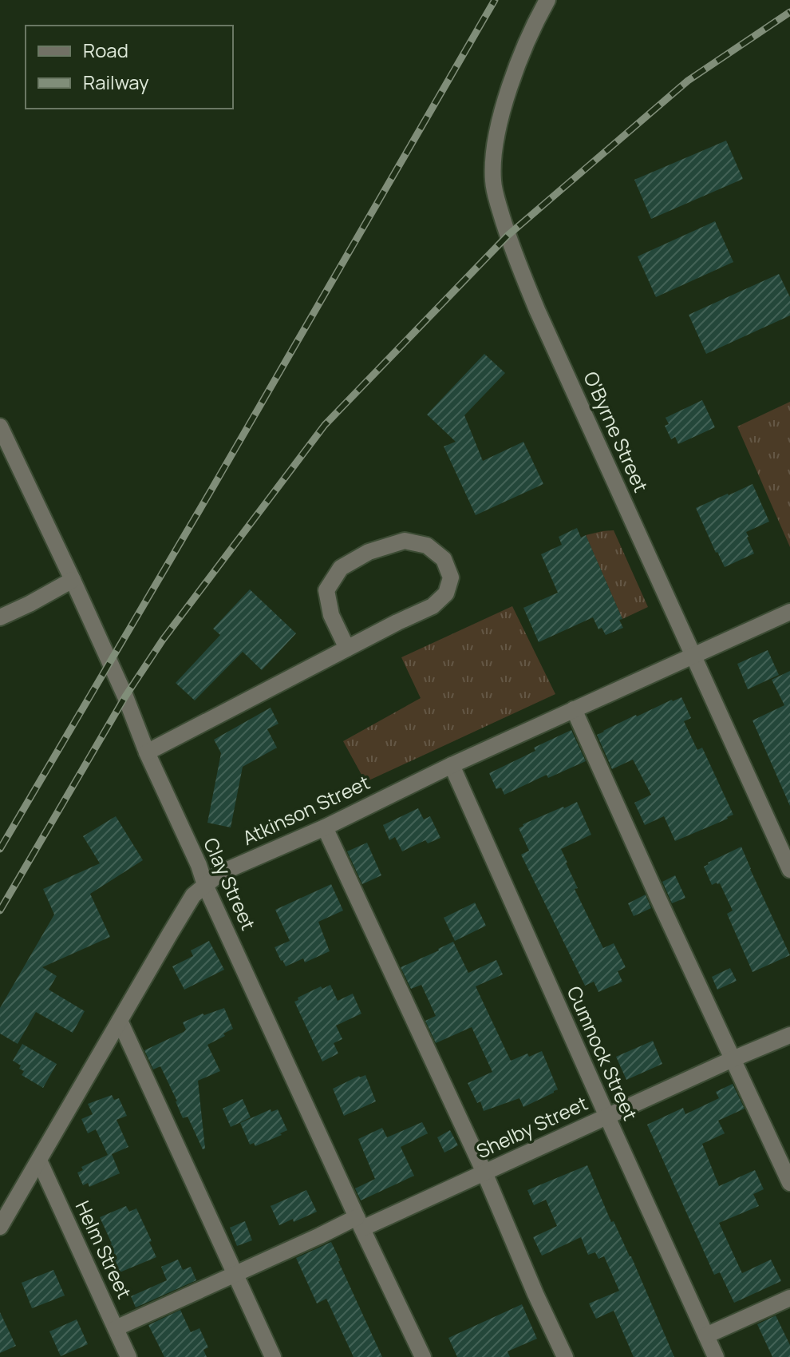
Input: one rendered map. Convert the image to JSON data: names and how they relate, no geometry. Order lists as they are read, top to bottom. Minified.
{"streets":{"street":["O'Byrne Street","Atkinson Street","Clay Street","Cumnock Street","Shelby Street","Helm Street"]},"crossings":[["O'Byrne Street","Atkinson Street"],["Atkinson Street","Clay Street"],["Atkinson Street","Cumnock Street"],["Atkinson Street","Helm Street"],["Clay Street","Shelby Street"],["Cumnock Street","Shelby Street"],["Shelby Street","Helm Street"]],"legend":["Road","Railway"]}
